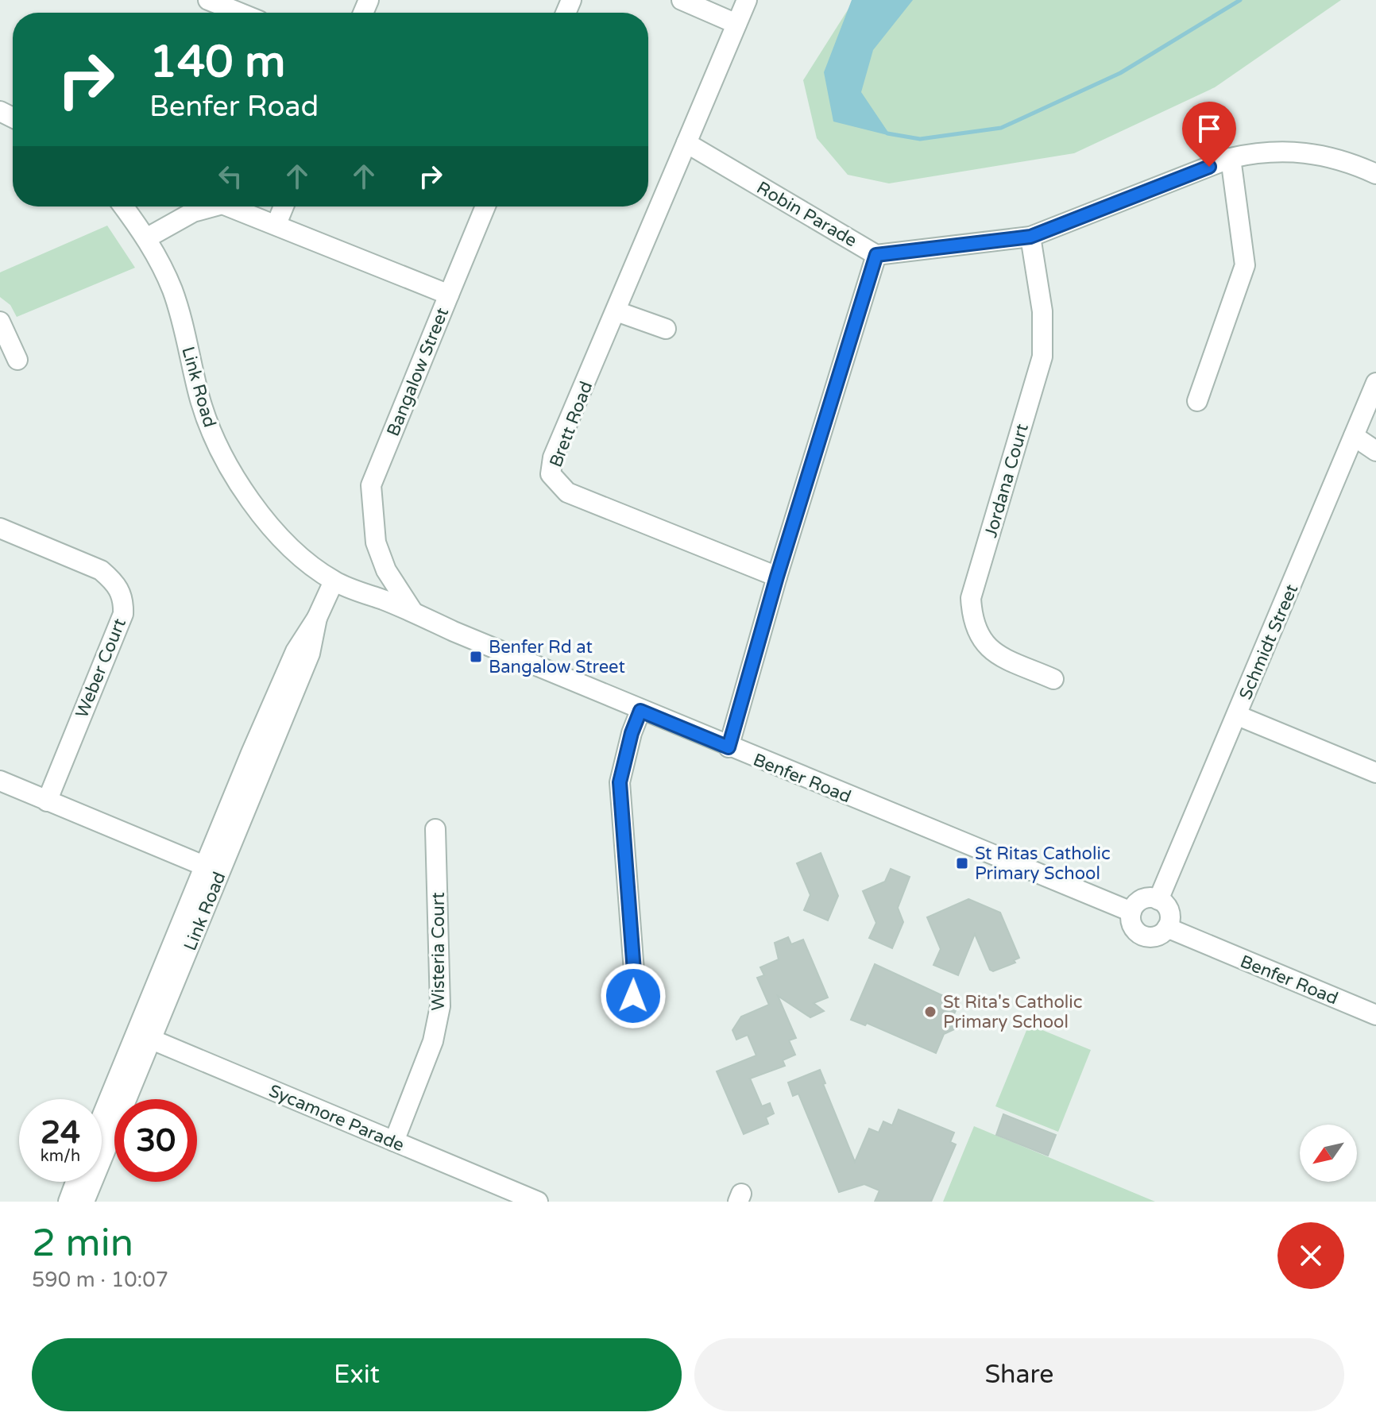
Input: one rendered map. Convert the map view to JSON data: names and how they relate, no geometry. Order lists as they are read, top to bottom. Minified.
{"streets":{"street":["Robin Parade","Bangalow Street","Link Road","Brett Road","Jordana Court","Schmidt Street","Weber Court","Benfer Road","Wisteria Court","Sycamore Parade"]},"crossings":[["Robin Parade","Brett Road"],["Robin Parade","Jordana Court"],["Bangalow Street","Link Road"],["Bangalow Street","Benfer Road"],["Link Road","Benfer Road"],["Link Road","Sycamore Parade"],["Schmidt Street","Benfer Road"],["Wisteria Court","Sycamore Parade"]],"places":{"transit":["Benfer Rd at Bangalow Street","St Ritas Catholic Primary School"],"other":["St Rita's Catholic Primary School"]},"north":"bottom left","page":{"turn":["140 m","Benfer Road"],"speed":"24 km/h","limit":"30","heading":["2 min","590 m · 10:07"],"buttons":["Exit","Share"]}}
